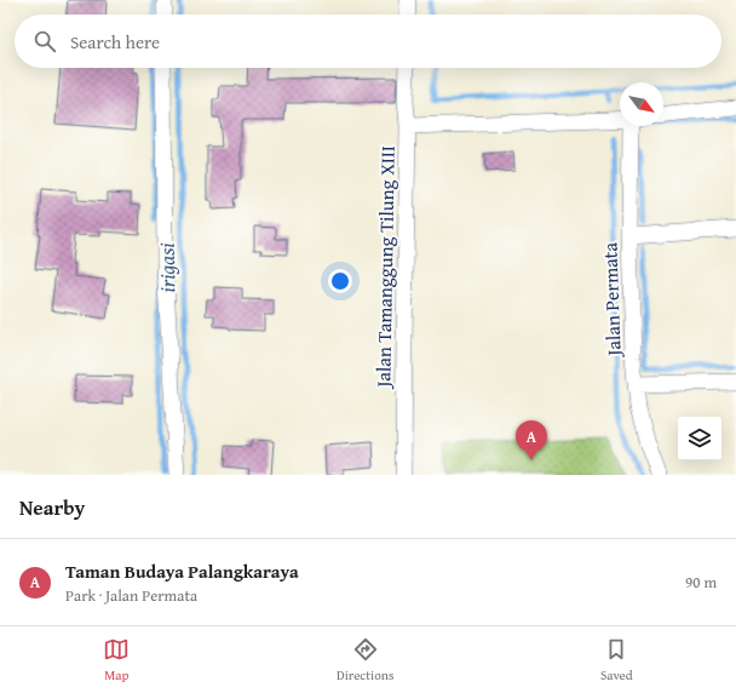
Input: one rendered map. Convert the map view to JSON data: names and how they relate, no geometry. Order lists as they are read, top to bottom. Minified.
{"streets":{"street":["Jalan Tamanggung Tilung XIII","Jalan Permata"]},"water":["irigasi"],"north":"bottom right","page":{"search":"Search here","pins":"A","heading":"Nearby","list":[{"mark":"A","name":"Taman Budaya Palangkaraya","note":"Park · Jalan Permata","value":"90 m"}],"nav":["Map","Directions","Saved"]}}
